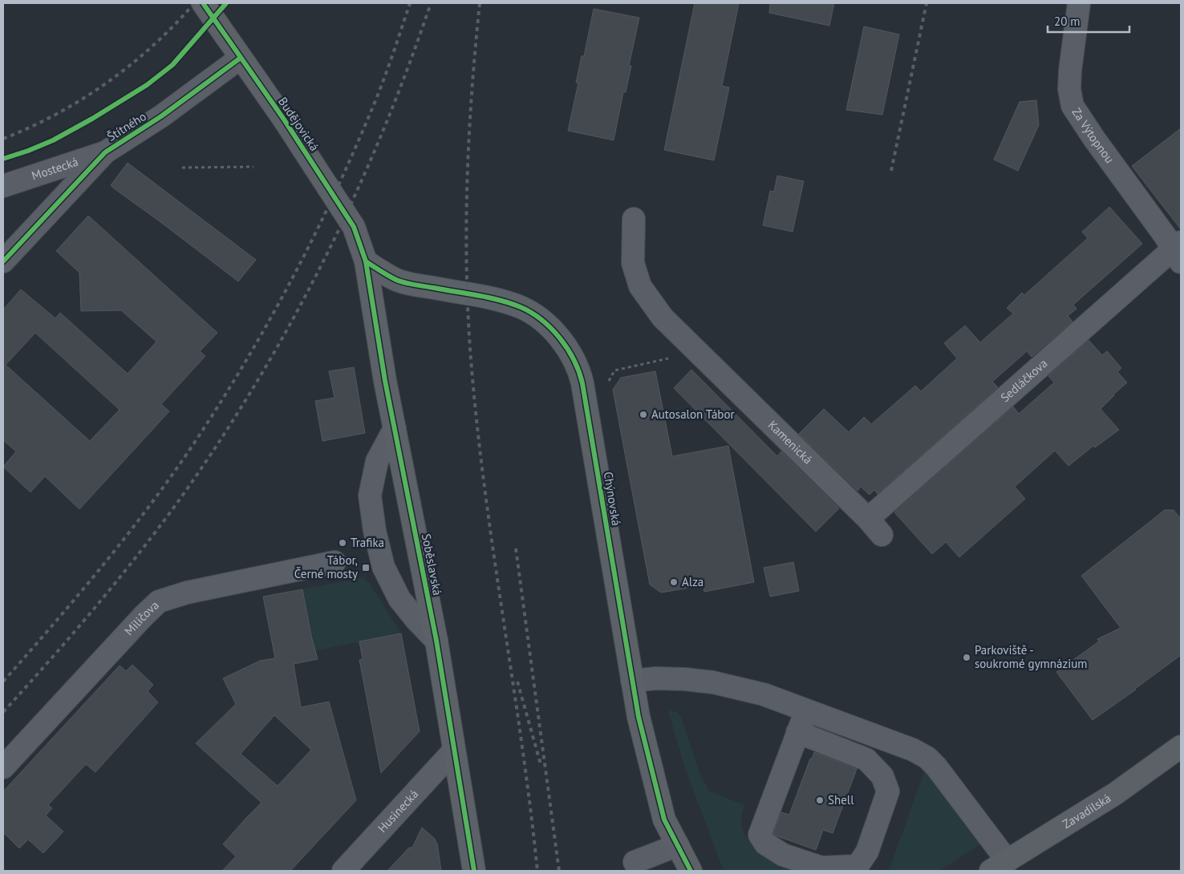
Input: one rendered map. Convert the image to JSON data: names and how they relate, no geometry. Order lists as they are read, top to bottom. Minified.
{"streets":{"main road":["Budějovická","Chýnovská","Soběslavská","Zavadilská"],"street":["Štítného","Za Výtopnou","Mostecká","Sedláčkova","Kamenická","Miličova","Husinecká"]},"crossings":[["Budějovická","Štítného"],["Budějovická","Chýnovská"],["Budějovická","Soběslavská"],["Štítného","Mostecká"],["Za Výtopnou","Sedláčkova"],["Sedláčkova","Kamenická"],["Chýnovská","Soběslavská"],["Soběslavská","Husinecká"]],"places":{"other":["Autosalon Tábor","Trafika","Alza","Parkoviště - soukromé gymnázium","Shell"],"transit":["Tábor, Černé mosty"]},"scale_bar":"20 m"}
